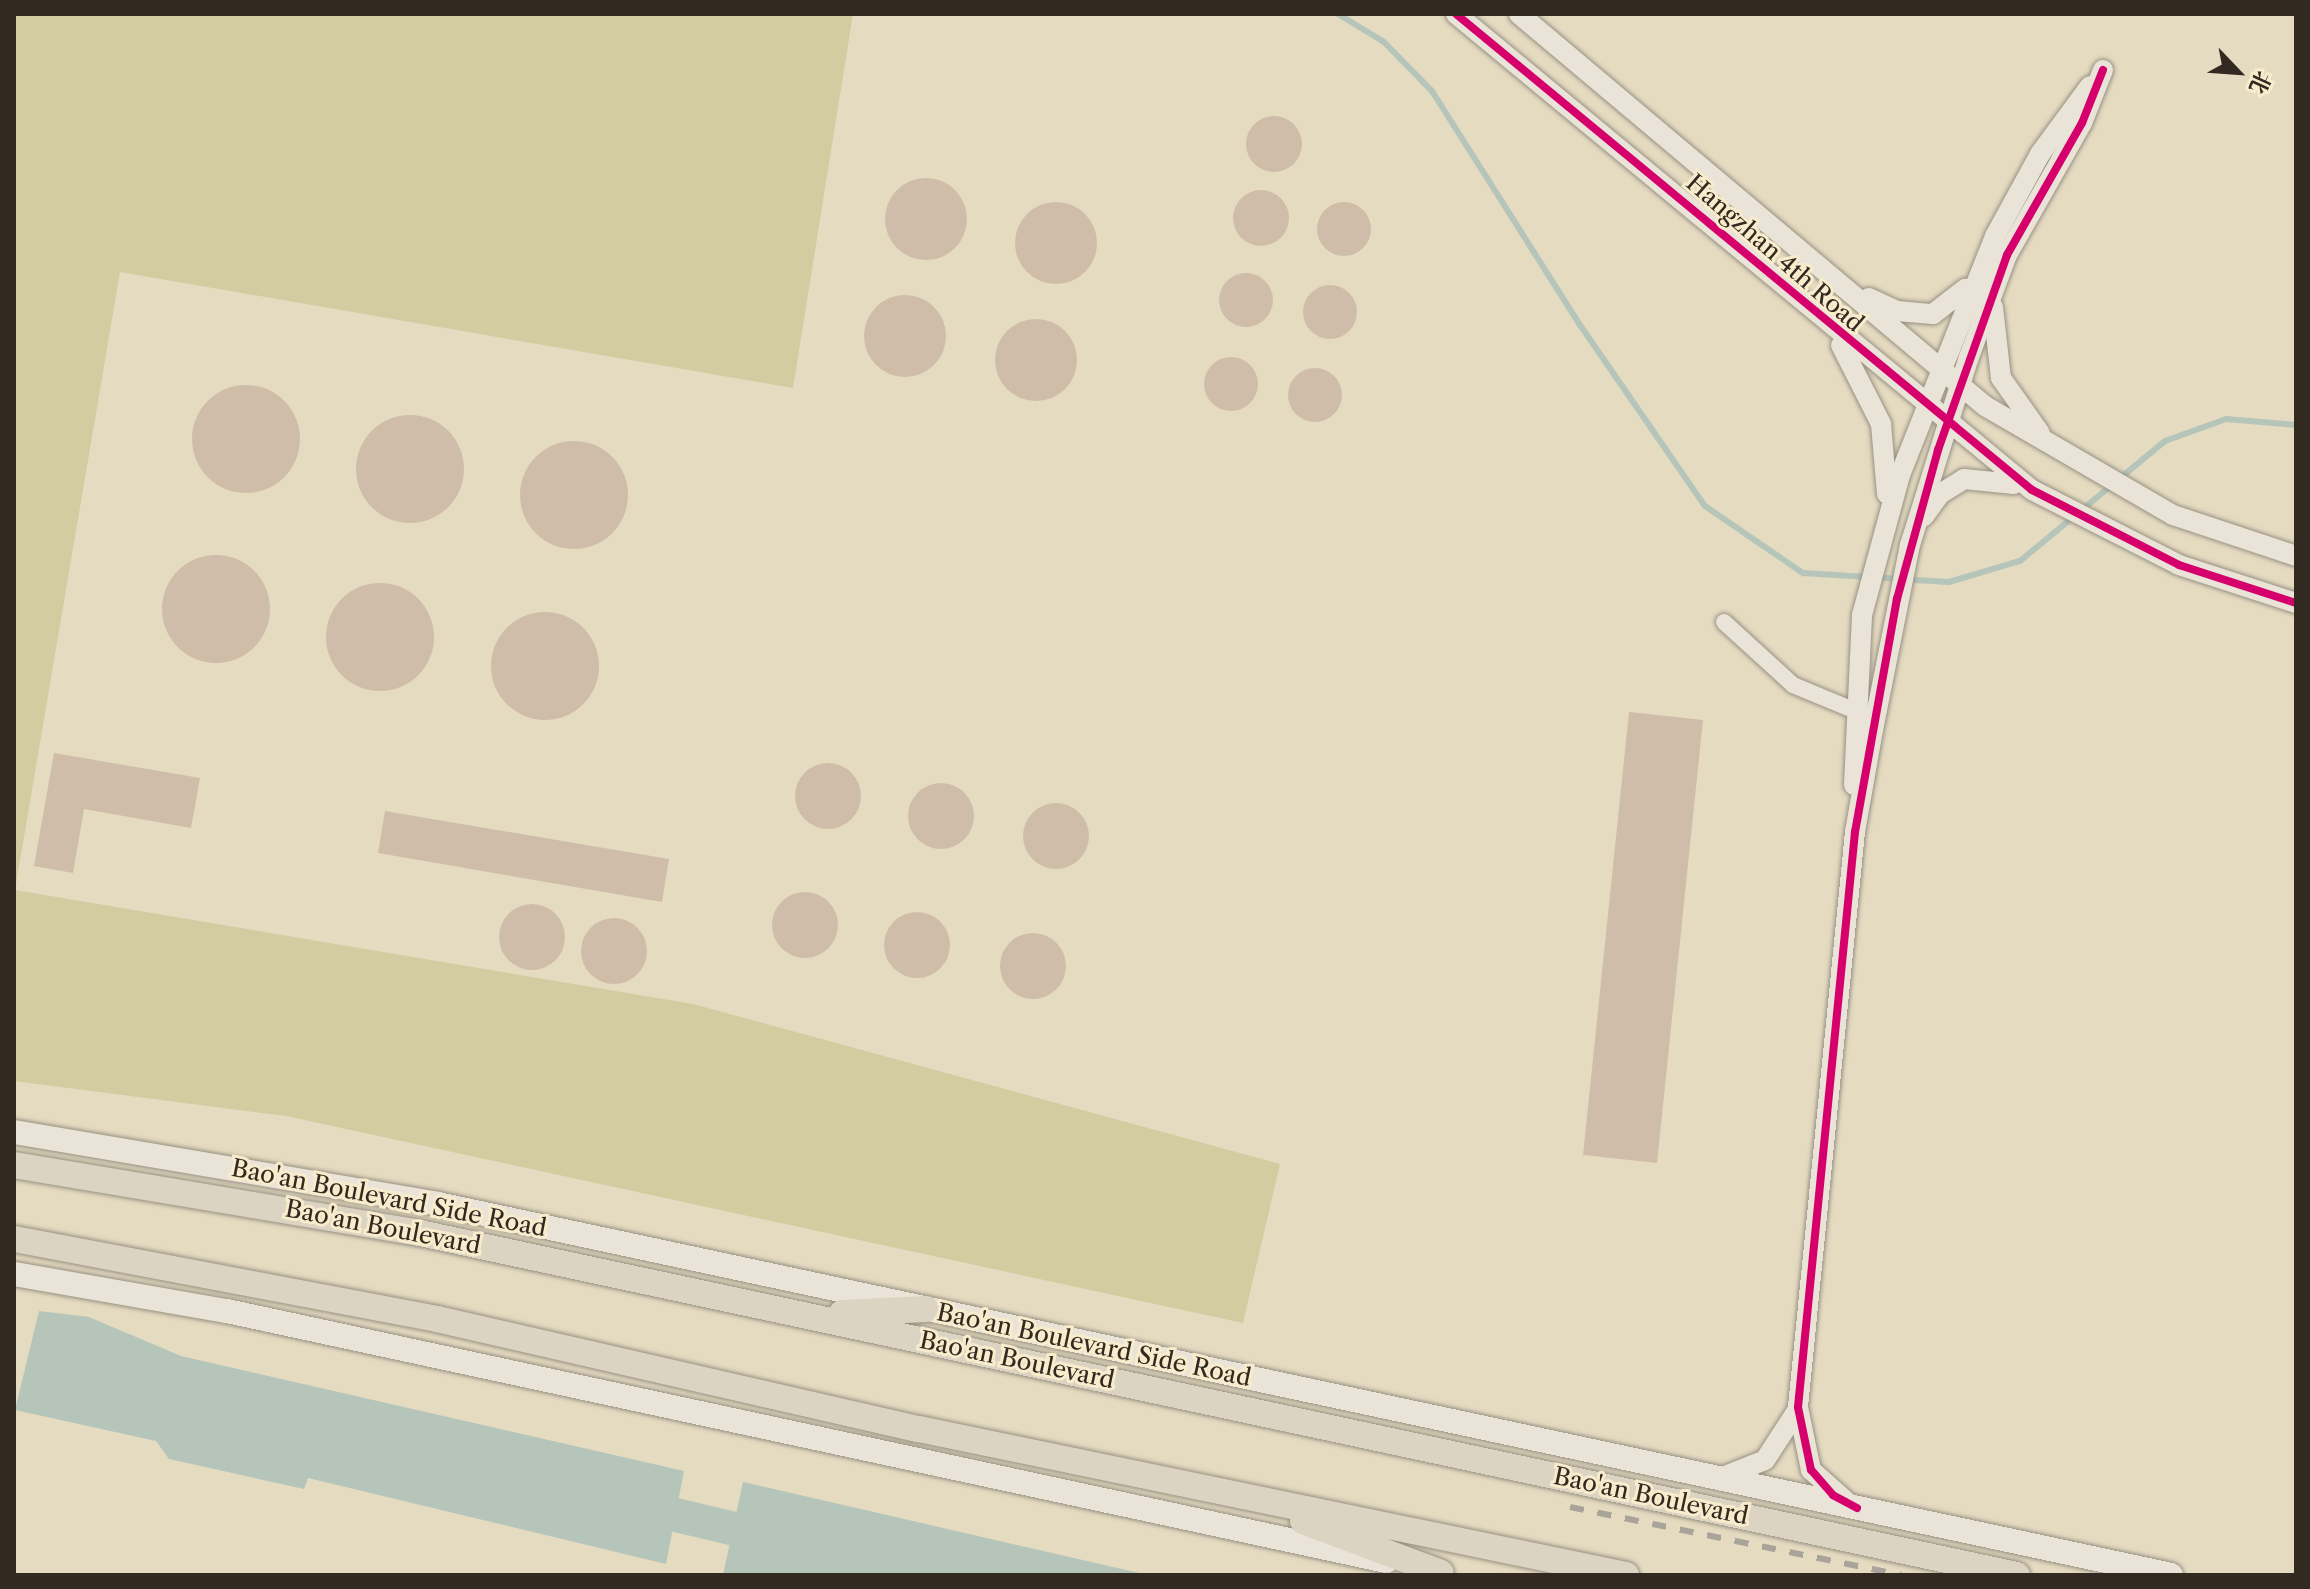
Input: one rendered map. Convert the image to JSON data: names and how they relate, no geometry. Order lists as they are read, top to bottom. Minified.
{"streets":{"main road":["Bao'an Boulevard Side Road","Bao'an Boulevard"],"street":["Hangzhan 4th Road"]},"north":"bottom right"}
